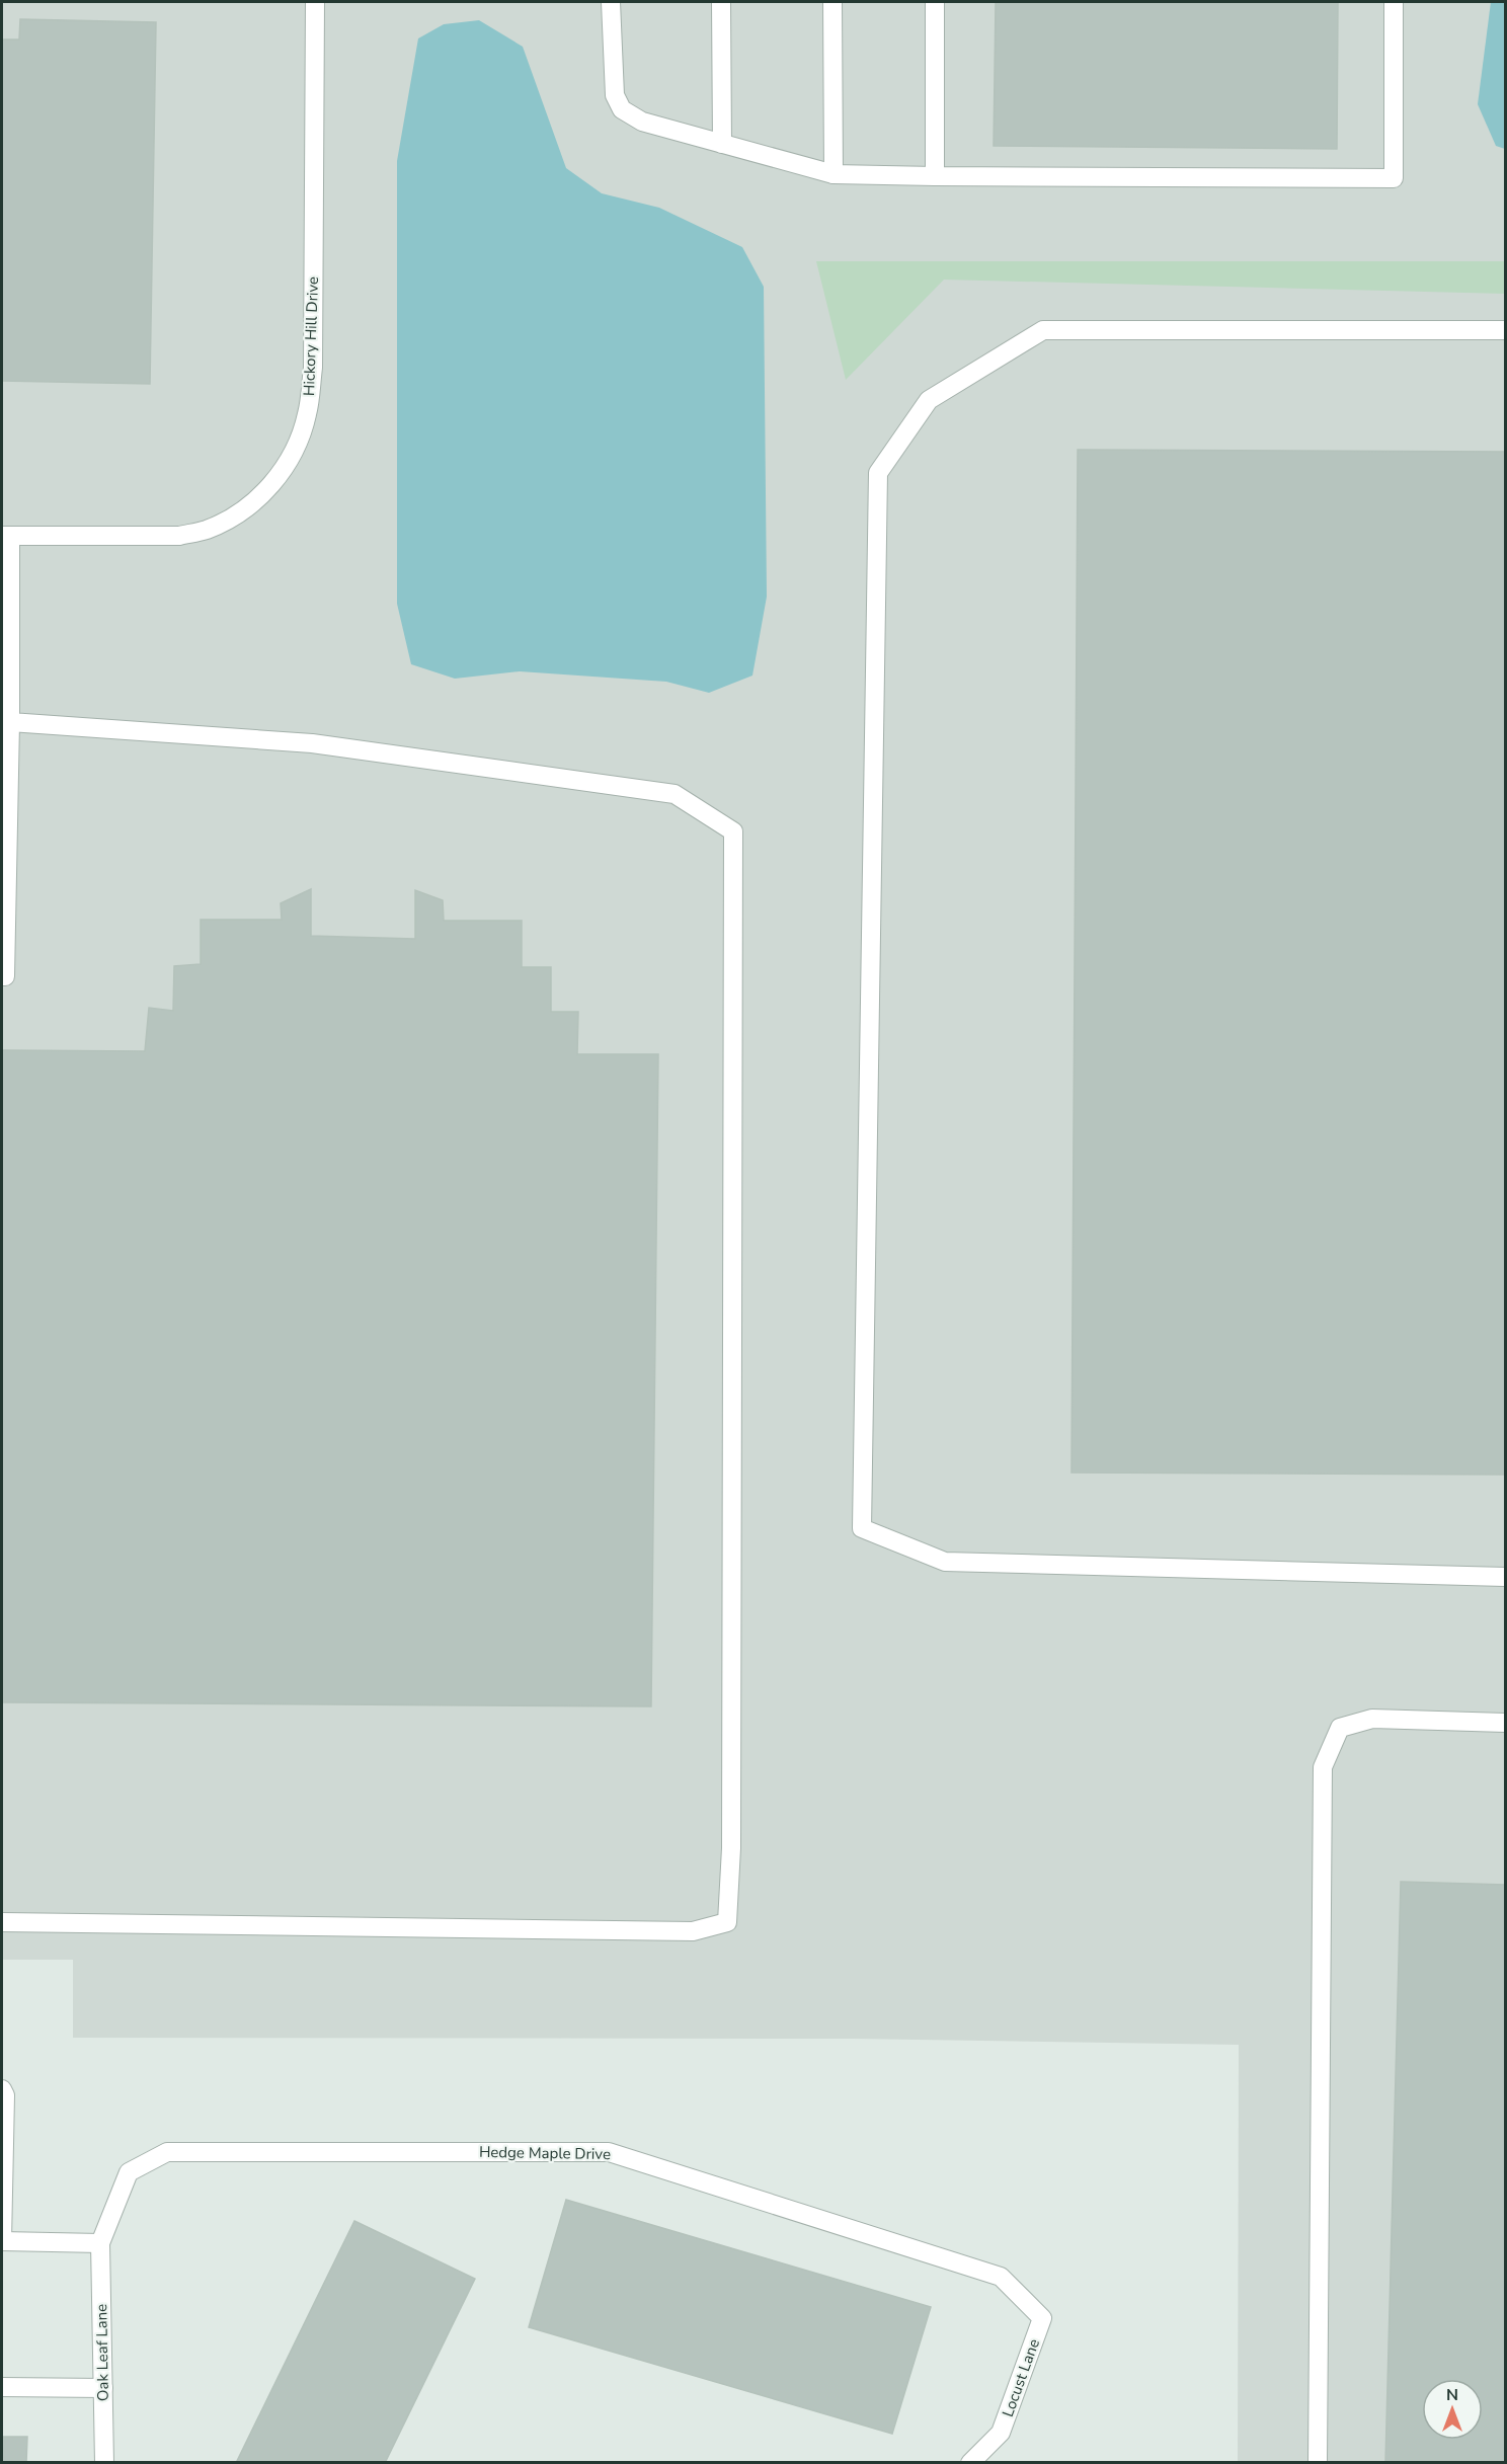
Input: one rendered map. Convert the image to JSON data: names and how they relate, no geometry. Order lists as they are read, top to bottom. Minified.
{"streets":{"street":["Hickory Hill Drive","Hedge Maple Drive","Oak Leaf Lane","Locust Lane"]},"crossings":[["Hedge Maple Drive","Oak Leaf Lane"],["Hedge Maple Drive","Locust Lane"]],"north":"top"}
